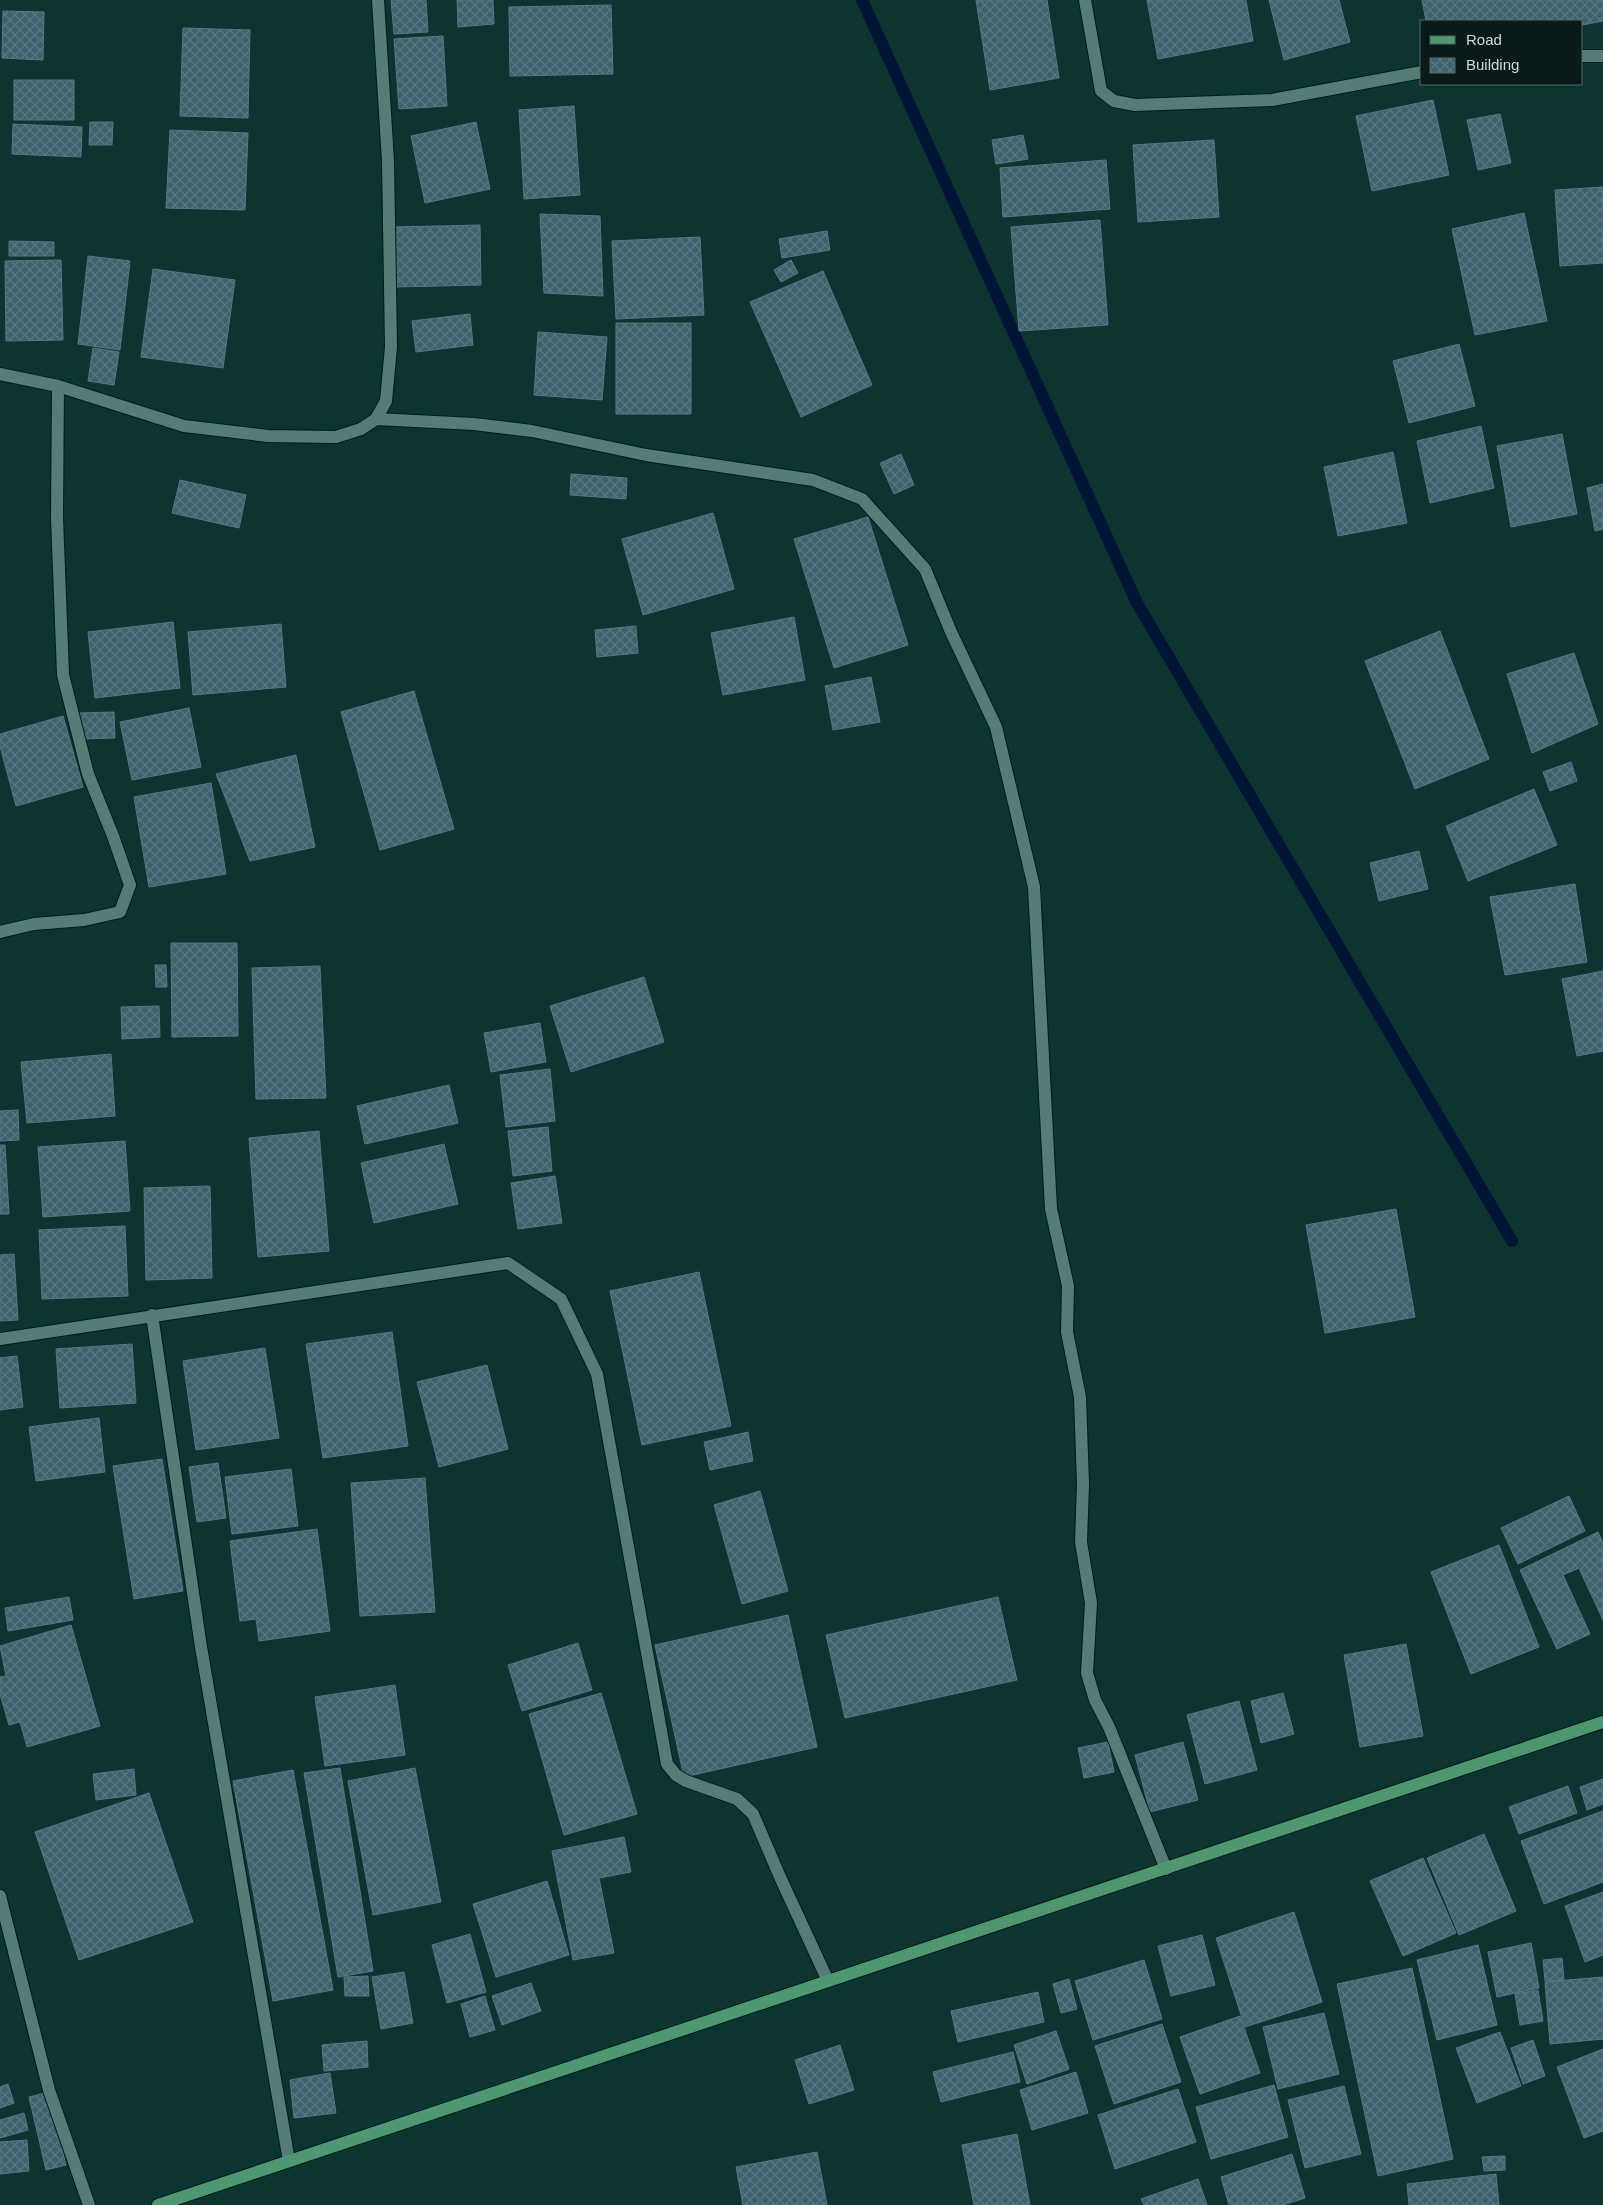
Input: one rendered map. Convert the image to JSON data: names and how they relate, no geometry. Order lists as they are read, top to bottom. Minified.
{"legend":["Road","Building"]}
